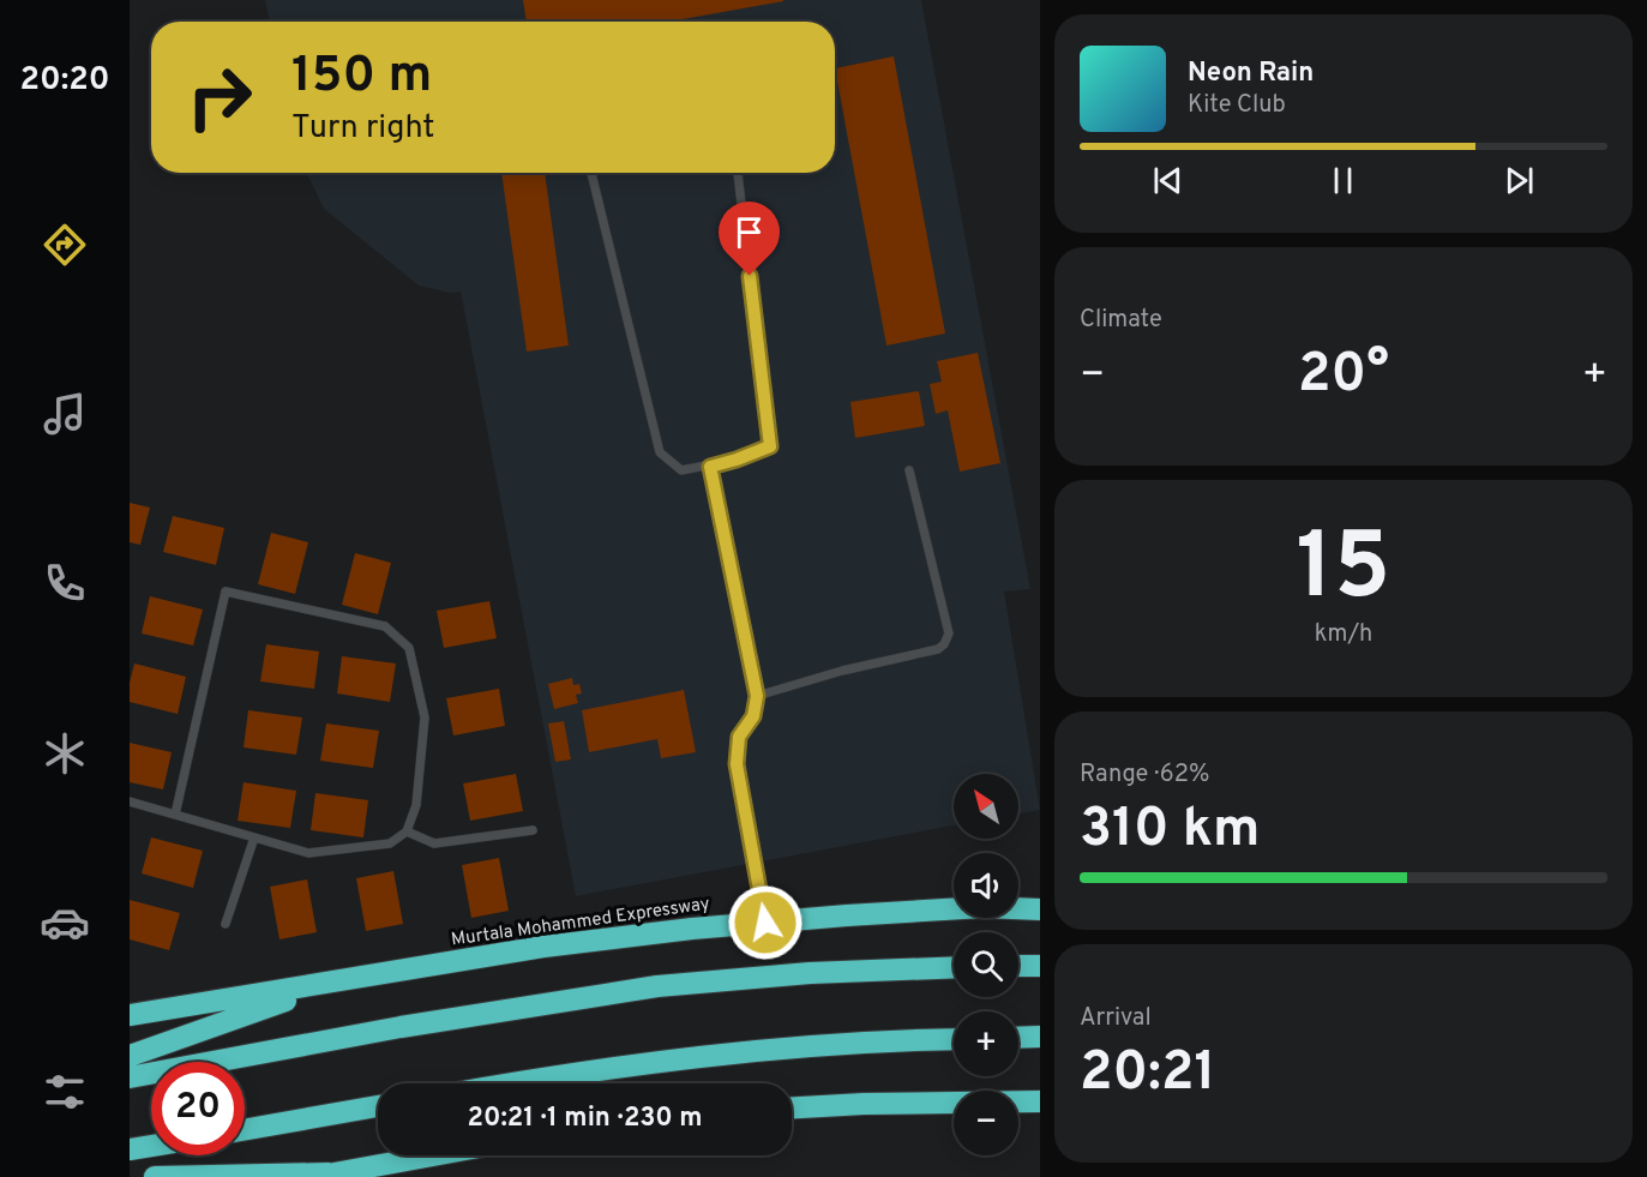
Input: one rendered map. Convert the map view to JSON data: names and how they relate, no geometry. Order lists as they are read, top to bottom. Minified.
{"streets":{"highway":["Murtala Mohammed Expressway"]},"north":"top left","page":{"tabs":"20:20","turn":["150 m","Turn right"],"song":["Neon Rain","Kite Club"],"tile":["Climate",["15","km/h"],["Range · 62%","310 km"],["Arrival","20:21"]],"heat":["−","20°","+"],"map_buttons":["+","−"],"limit":"20","trip":"20:21 · 1 min · 230 m"}}
